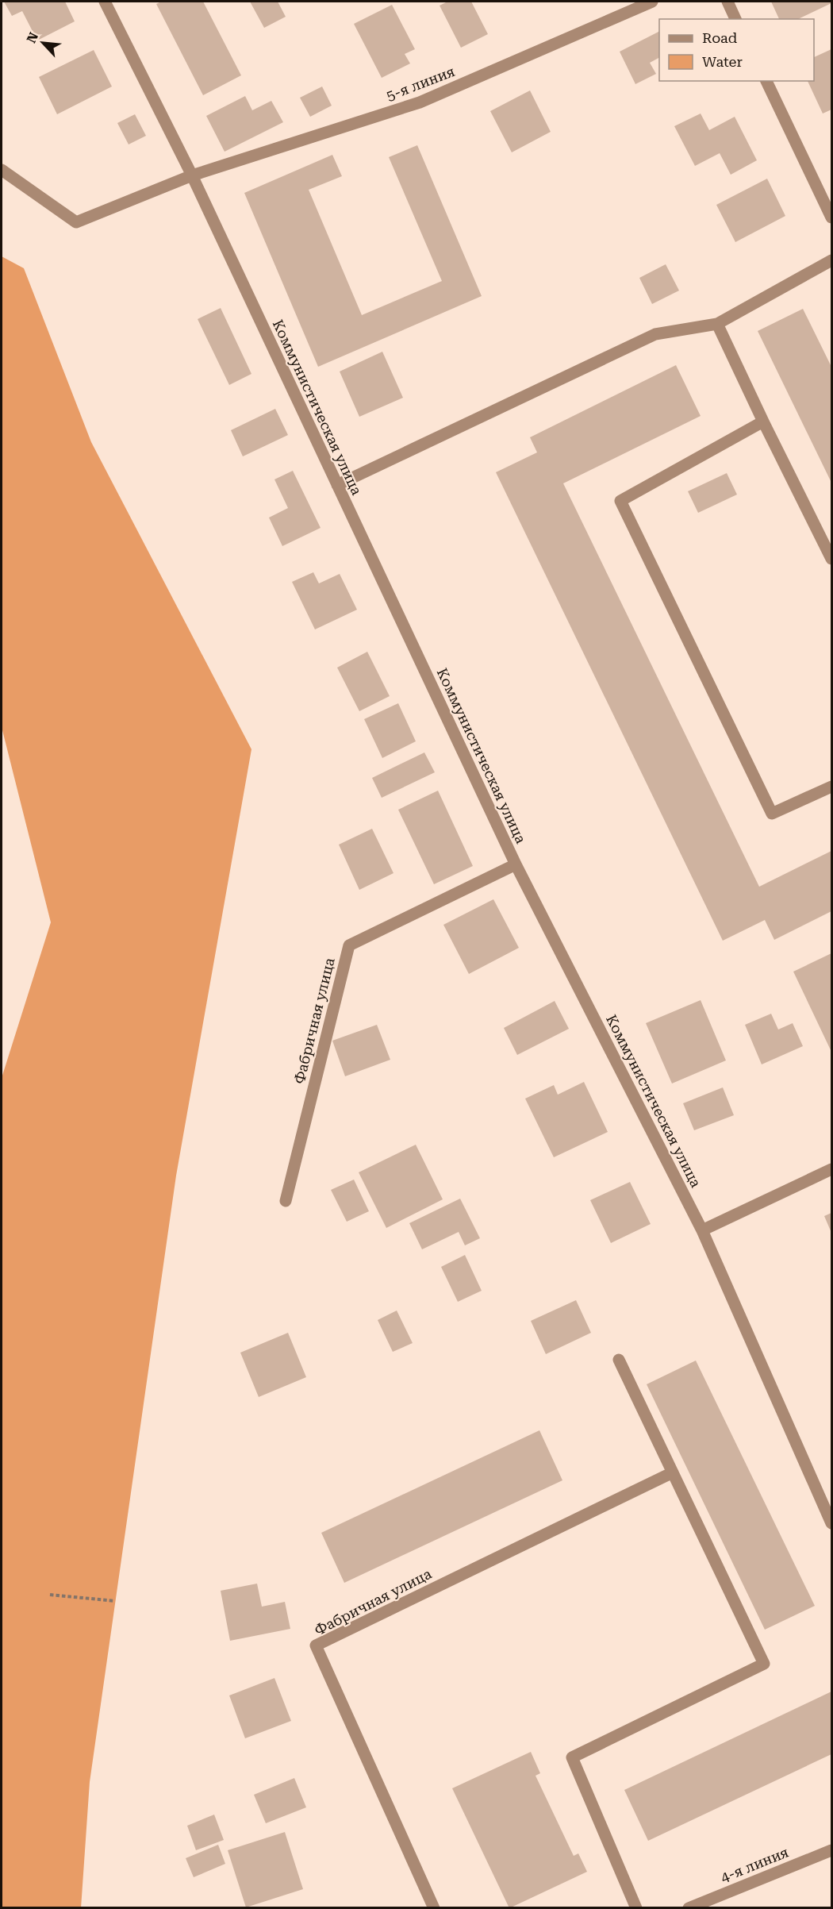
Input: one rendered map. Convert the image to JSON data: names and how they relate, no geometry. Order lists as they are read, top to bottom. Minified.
{"streets":{"street":["5-я линия","Коммунистическая улица","Фабричная улица","4-я линия"]},"crossings":[["5-я линия","Коммунистическая улица"],["Коммунистическая улица","Фабричная улица"]],"legend":["Road","Water"],"north":"top left"}
